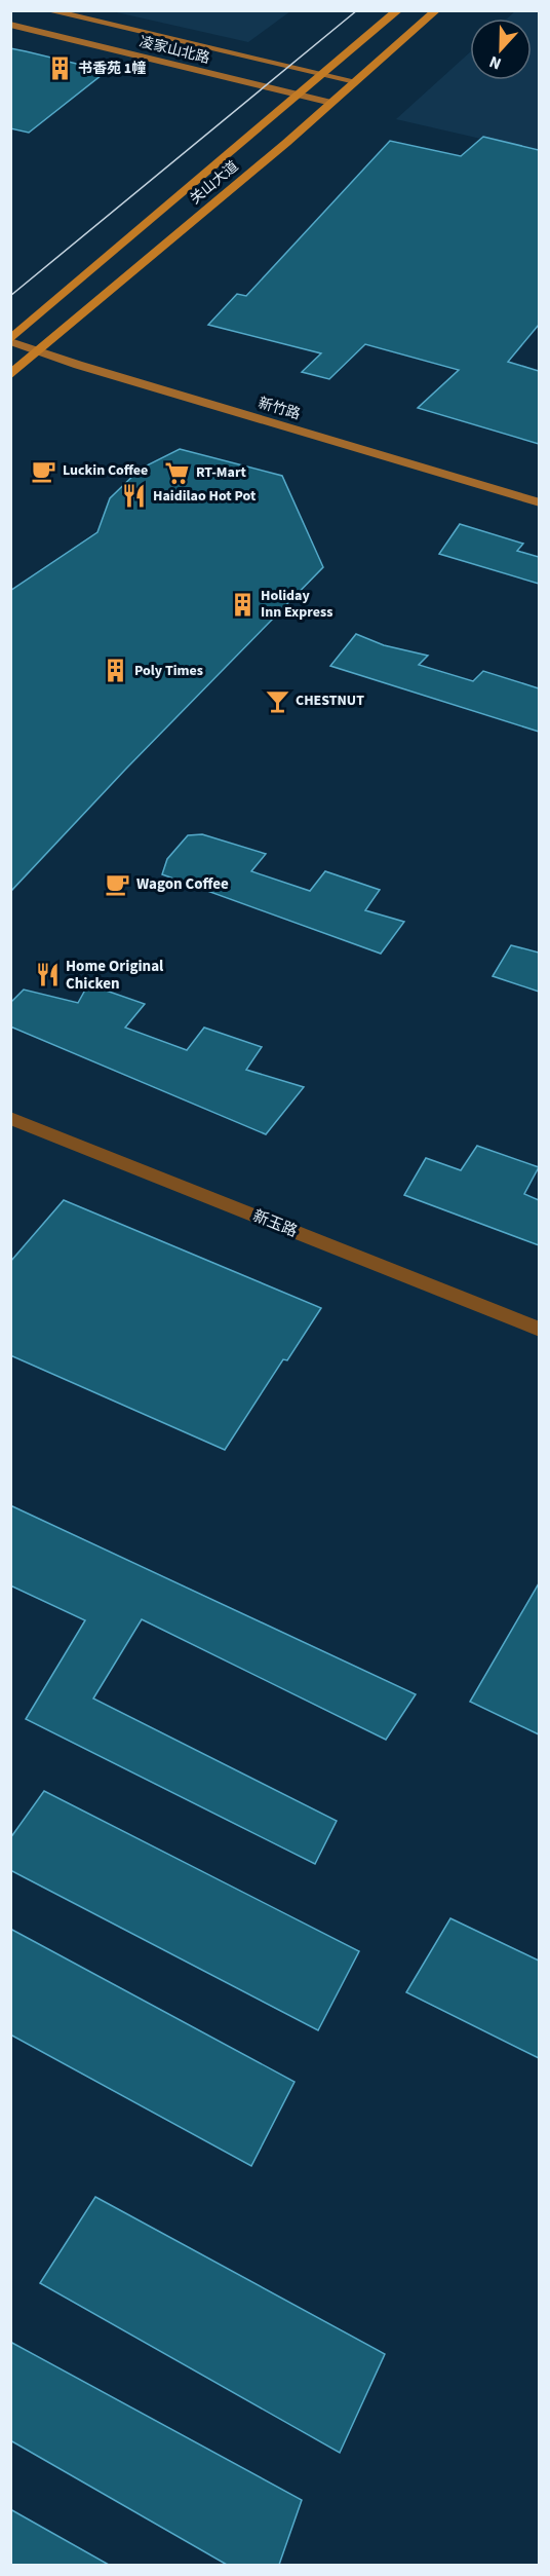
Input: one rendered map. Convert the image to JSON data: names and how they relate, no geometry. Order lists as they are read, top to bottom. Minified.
{"streets":{"main road":["凌家山北路","关山大道","新竹路"],"street":["新玉路"]},"crossings":[["凌家山北路","关山大道"],["关山大道","新竹路"]],"places":{"building":["书香苑 1幢","Holiday Inn Express","Poly Times"],"cafe":["Luckin Coffee","Wagon Coffee"],"supermarket":["RT-Mart"],"restaurant":["Haidilao Hot Pot","Home Original Chicken"],"bar":["CHESTNUT"]},"north":"bottom"}
